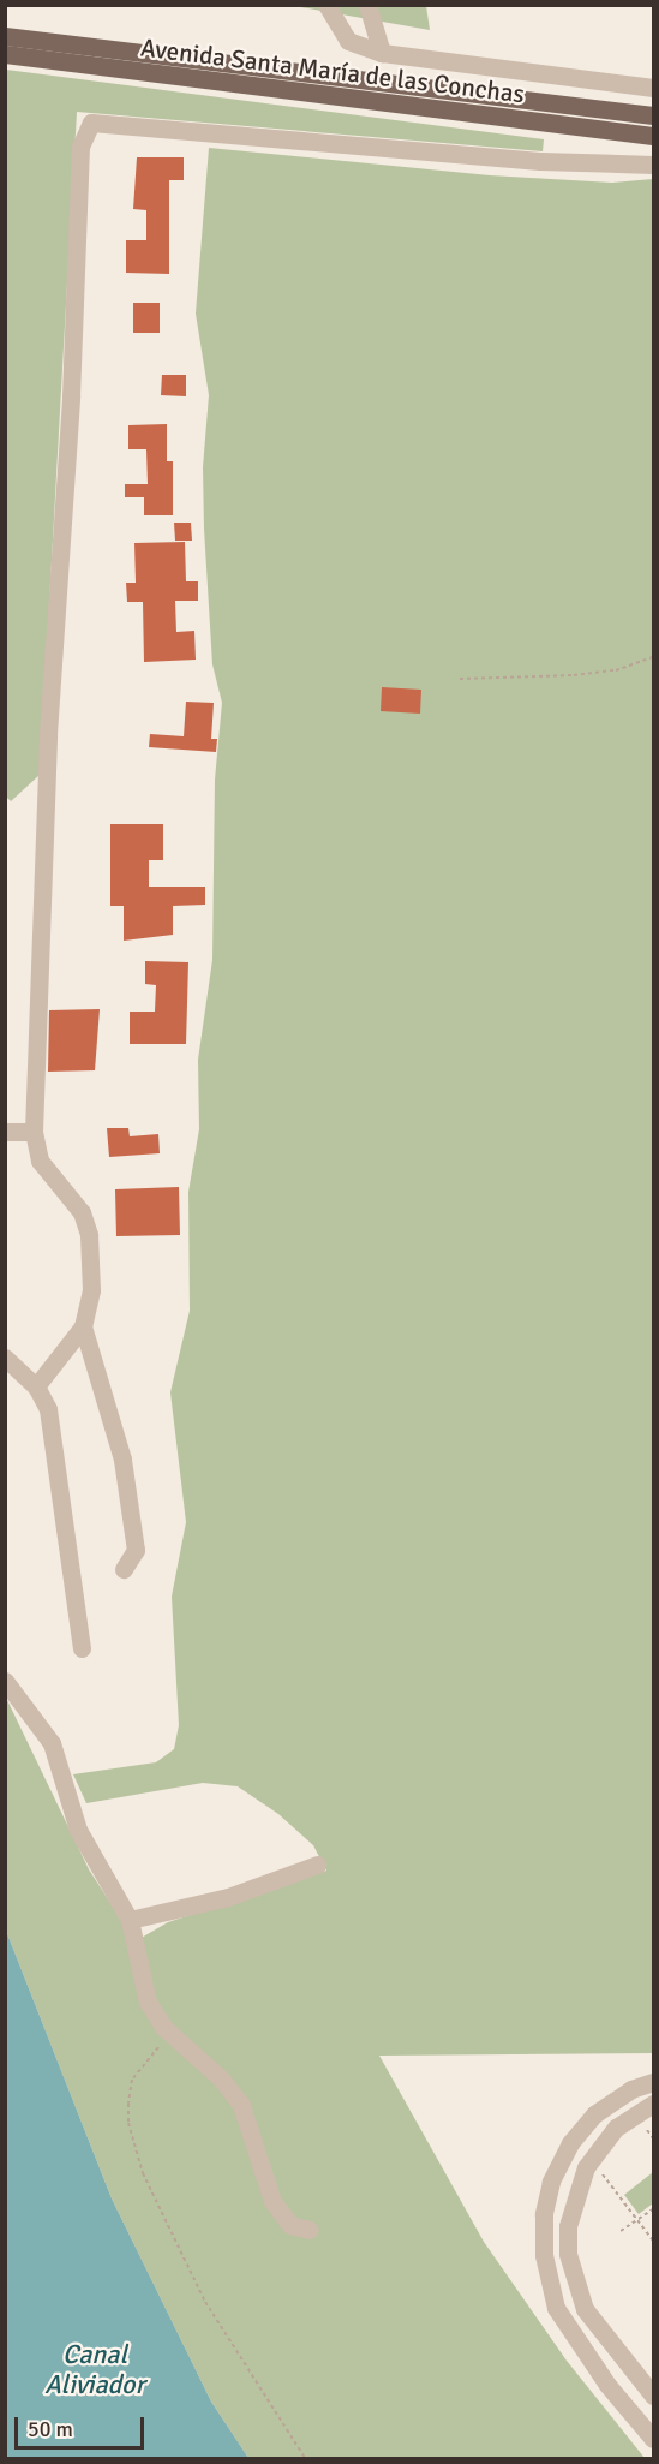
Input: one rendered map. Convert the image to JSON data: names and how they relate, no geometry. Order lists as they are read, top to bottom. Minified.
{"streets":{"main road":["Avenida Santa María de las Conchas"]},"water":["Canal Aliviador"],"scale_bar":"50 m"}
